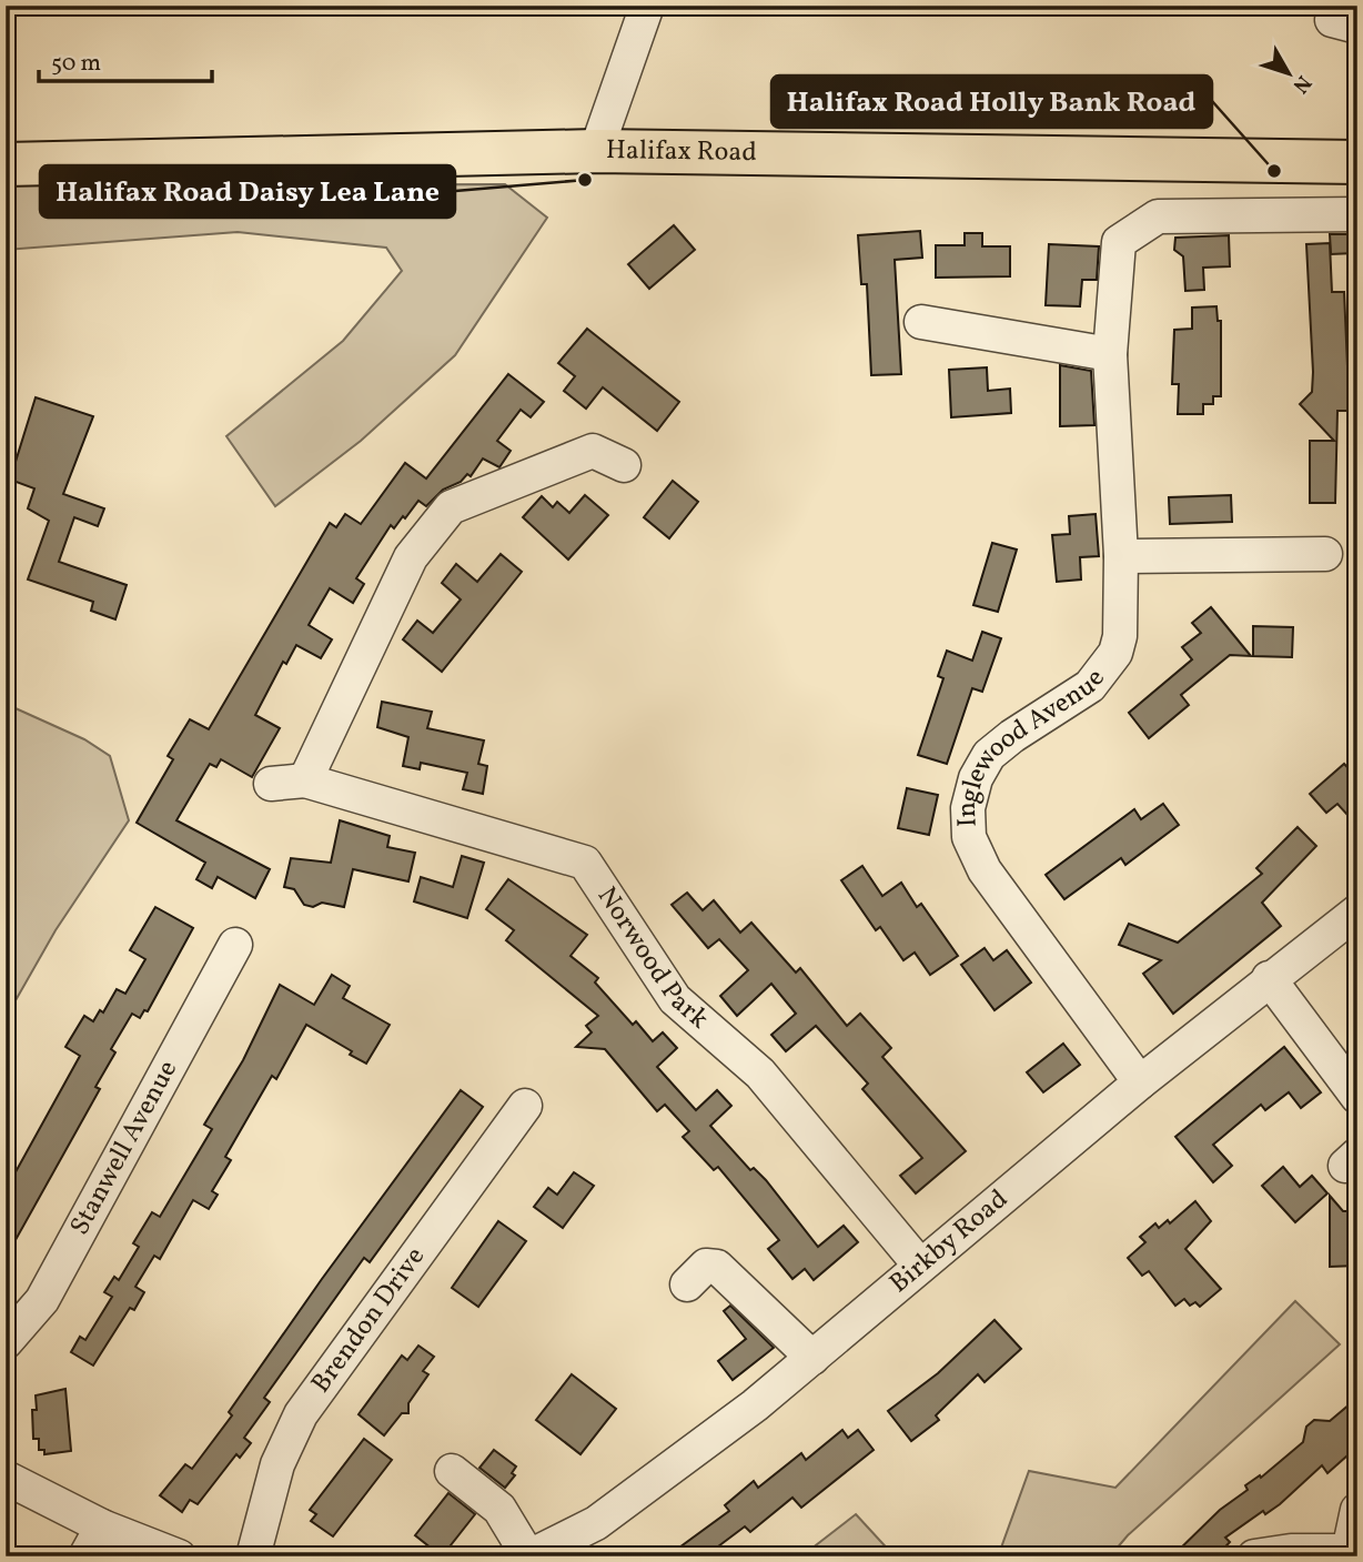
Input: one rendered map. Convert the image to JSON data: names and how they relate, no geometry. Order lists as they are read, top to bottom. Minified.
{"streets":{"highway":["Halifax Road"],"street":["Inglewood Avenue","Norwood Park","Stanwell Avenue","Birkby Road","Brendon Drive"]},"crossings":[["Inglewood Avenue","Birkby Road"],["Norwood Park","Birkby Road"]],"places":["Halifax Road Holly Bank Road","Halifax Road Daisy Lea Lane"],"scale_bar":"50 m","north":"bottom right"}
